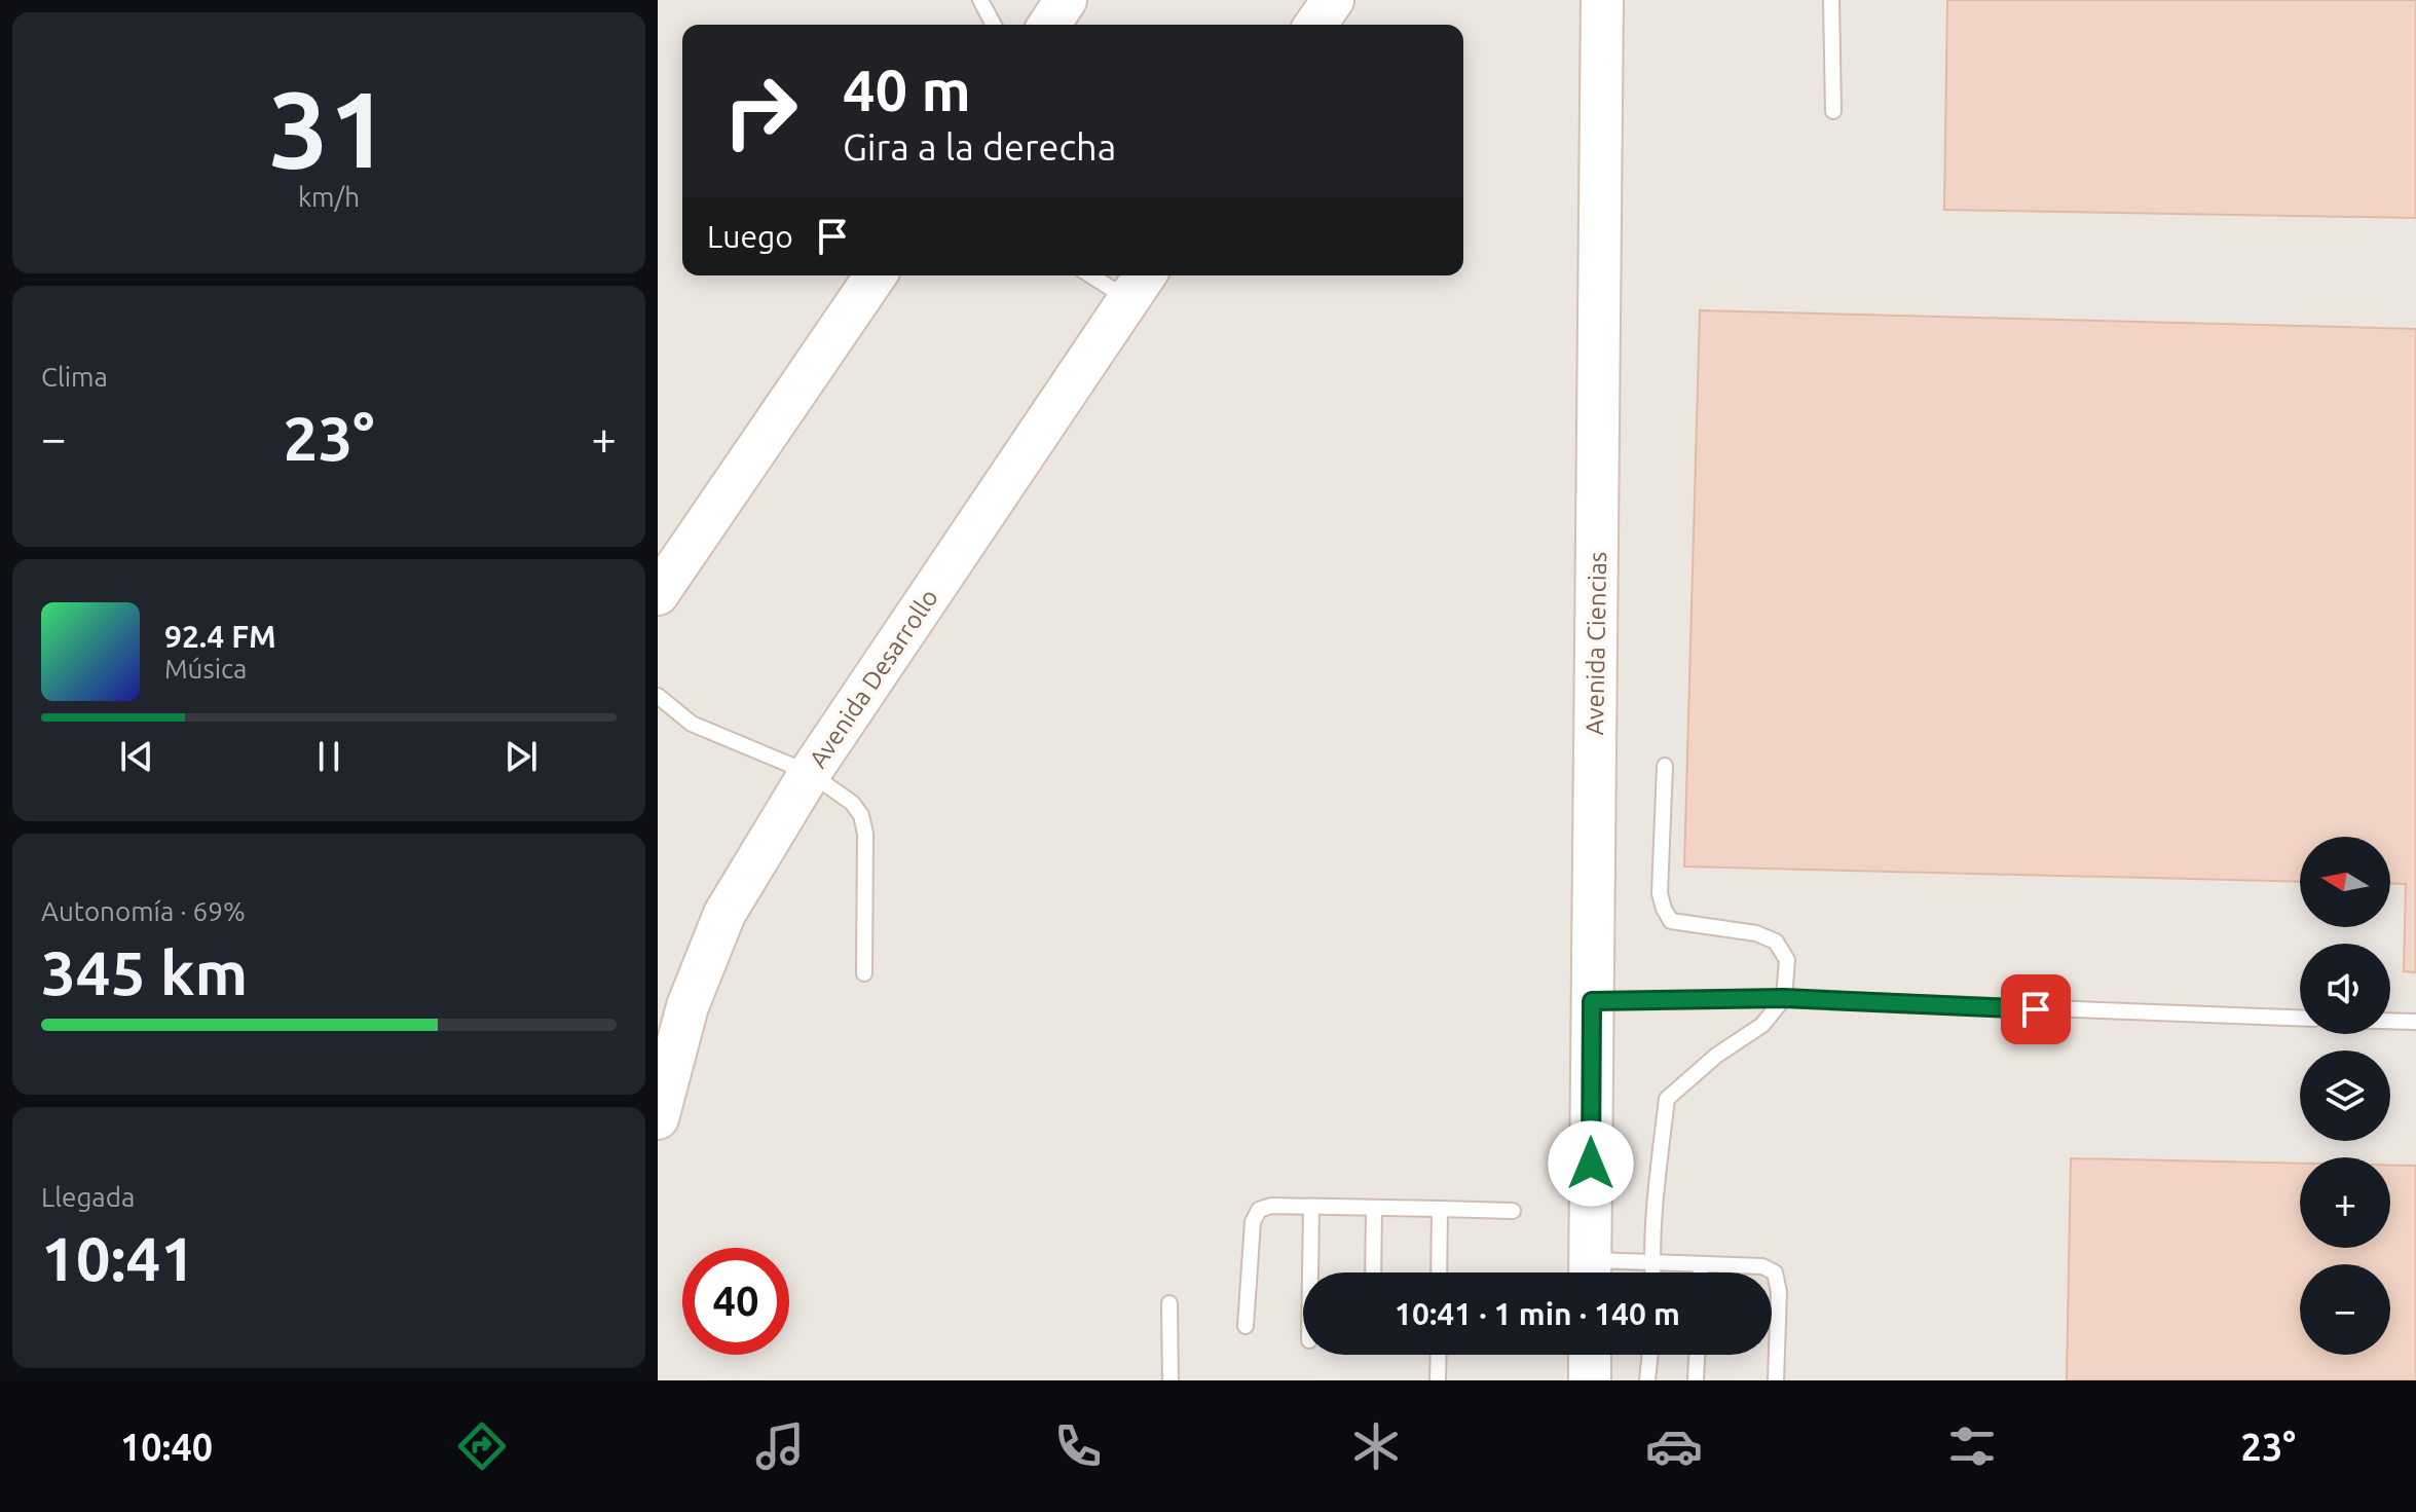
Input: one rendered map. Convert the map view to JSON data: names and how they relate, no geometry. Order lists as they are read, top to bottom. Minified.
{"streets":{"main road":["Avenida Ciencias","Avenida Desarrollo"]},"north":"left","page":{"tile":[["31","km/h"],"Clima",["Autonomía · 69%","345 km"],["Llegada","10:41"]],"turn":["40 m","Gira a la derecha"],"then":"Luego","heat":["−","23°","+"],"song":["92.4 FM","Música"],"map_buttons":["+","−"],"limit":"40","trip":"10:41 · 1 min · 140 m","tabs":["10:40","23°"]}}
